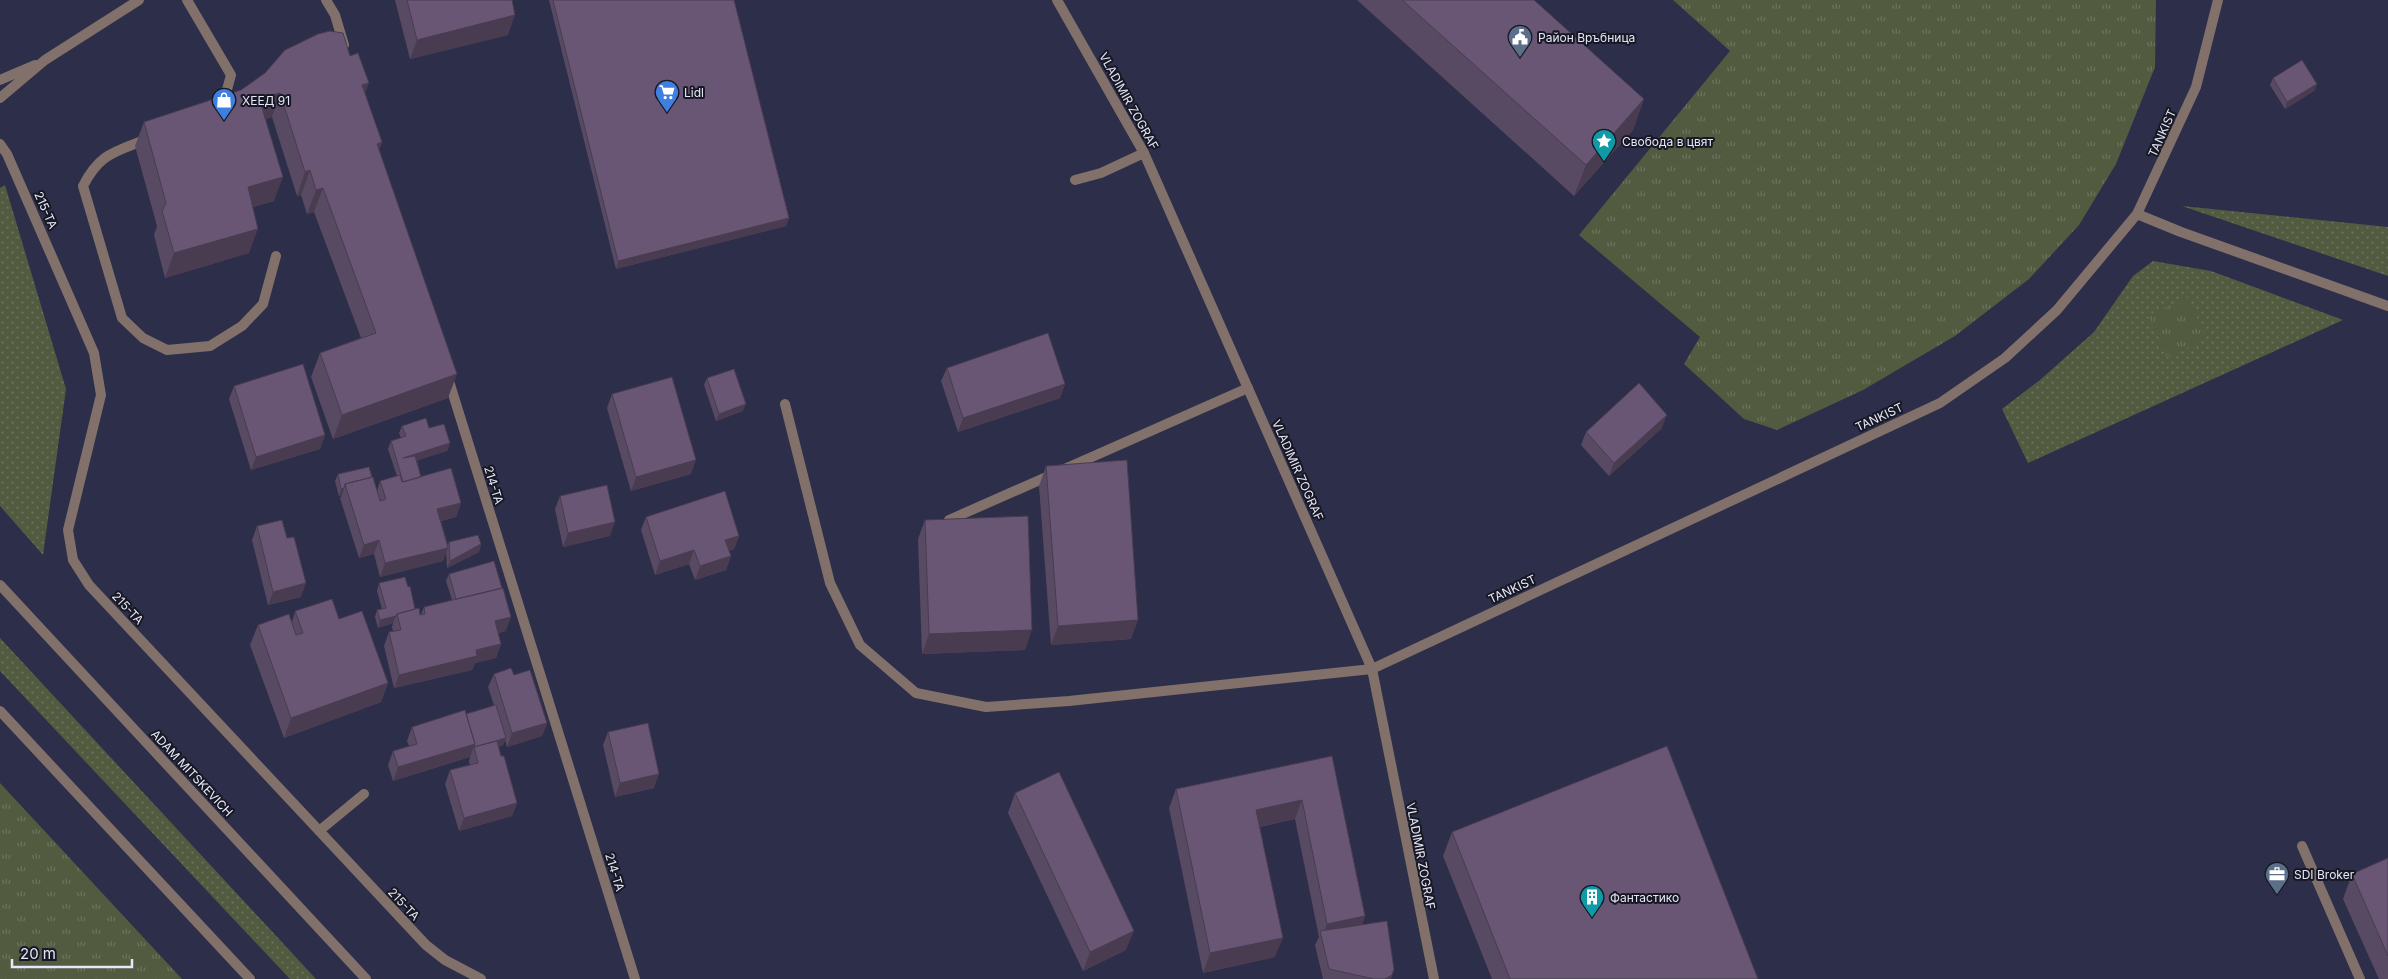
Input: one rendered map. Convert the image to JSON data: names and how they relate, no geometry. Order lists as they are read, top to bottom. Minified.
{"streets":{"street":["VLADIMIR ZOGRAF","TANKIST","215-ТА","214-ТА","ADAM MITSKEVICH"]},"crossings":[["VLADIMIR ZOGRAF","TANKIST"]],"places":{"public building":["Район Връбница"],"supermarket":["Lidl"],"shop":["ХЕЕД 91"],"place":["Свобода в цвят"],"office":["SDI Broker"],"building":["Фантастико"]},"scale_bar":"20 m"}
